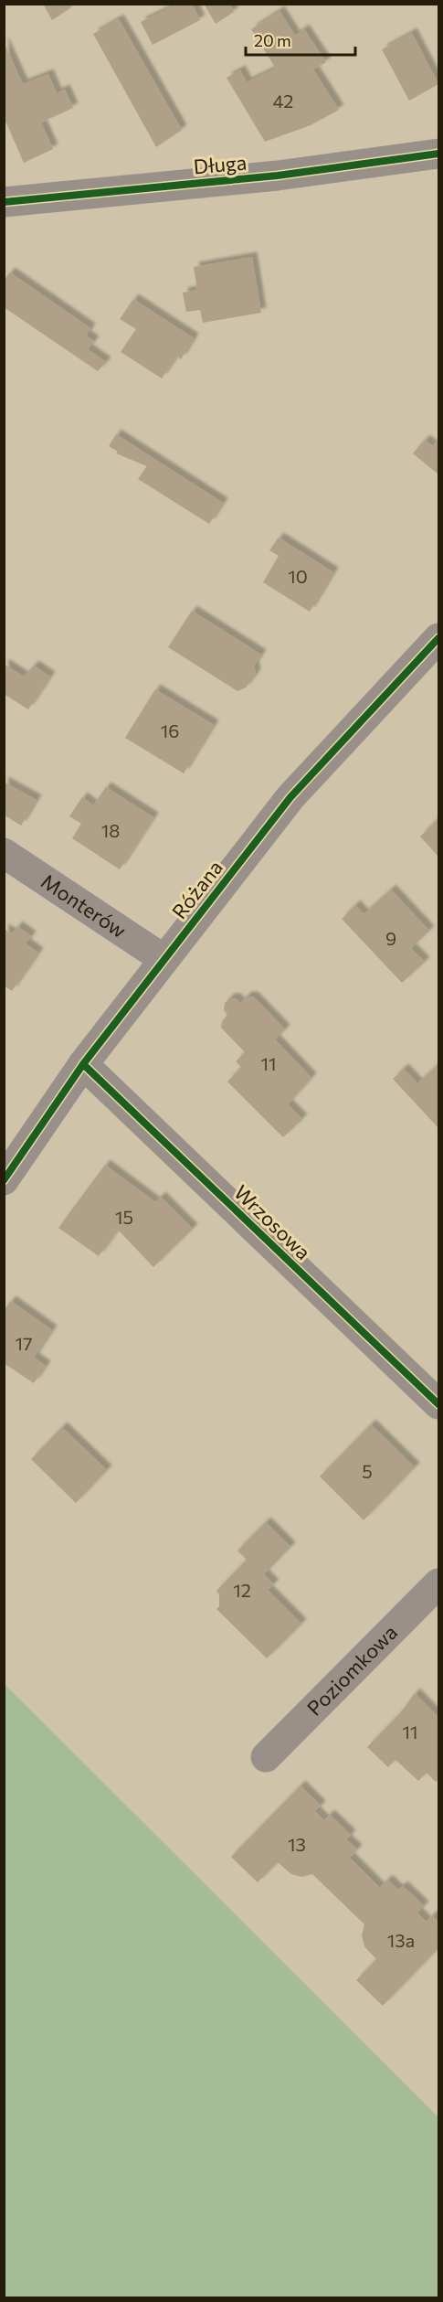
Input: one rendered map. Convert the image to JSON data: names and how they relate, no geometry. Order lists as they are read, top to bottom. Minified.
{"streets":{"street":["Długa","Różana","Monterów","Wrzosowa","Poziomkowa"]},"crossings":[["Różana","Monterów"],["Różana","Wrzosowa"]],"house_numbers":["42","10","16","18","9","11","15","17","5","12","11","13","13a"],"scale_bar":"20 m"}
